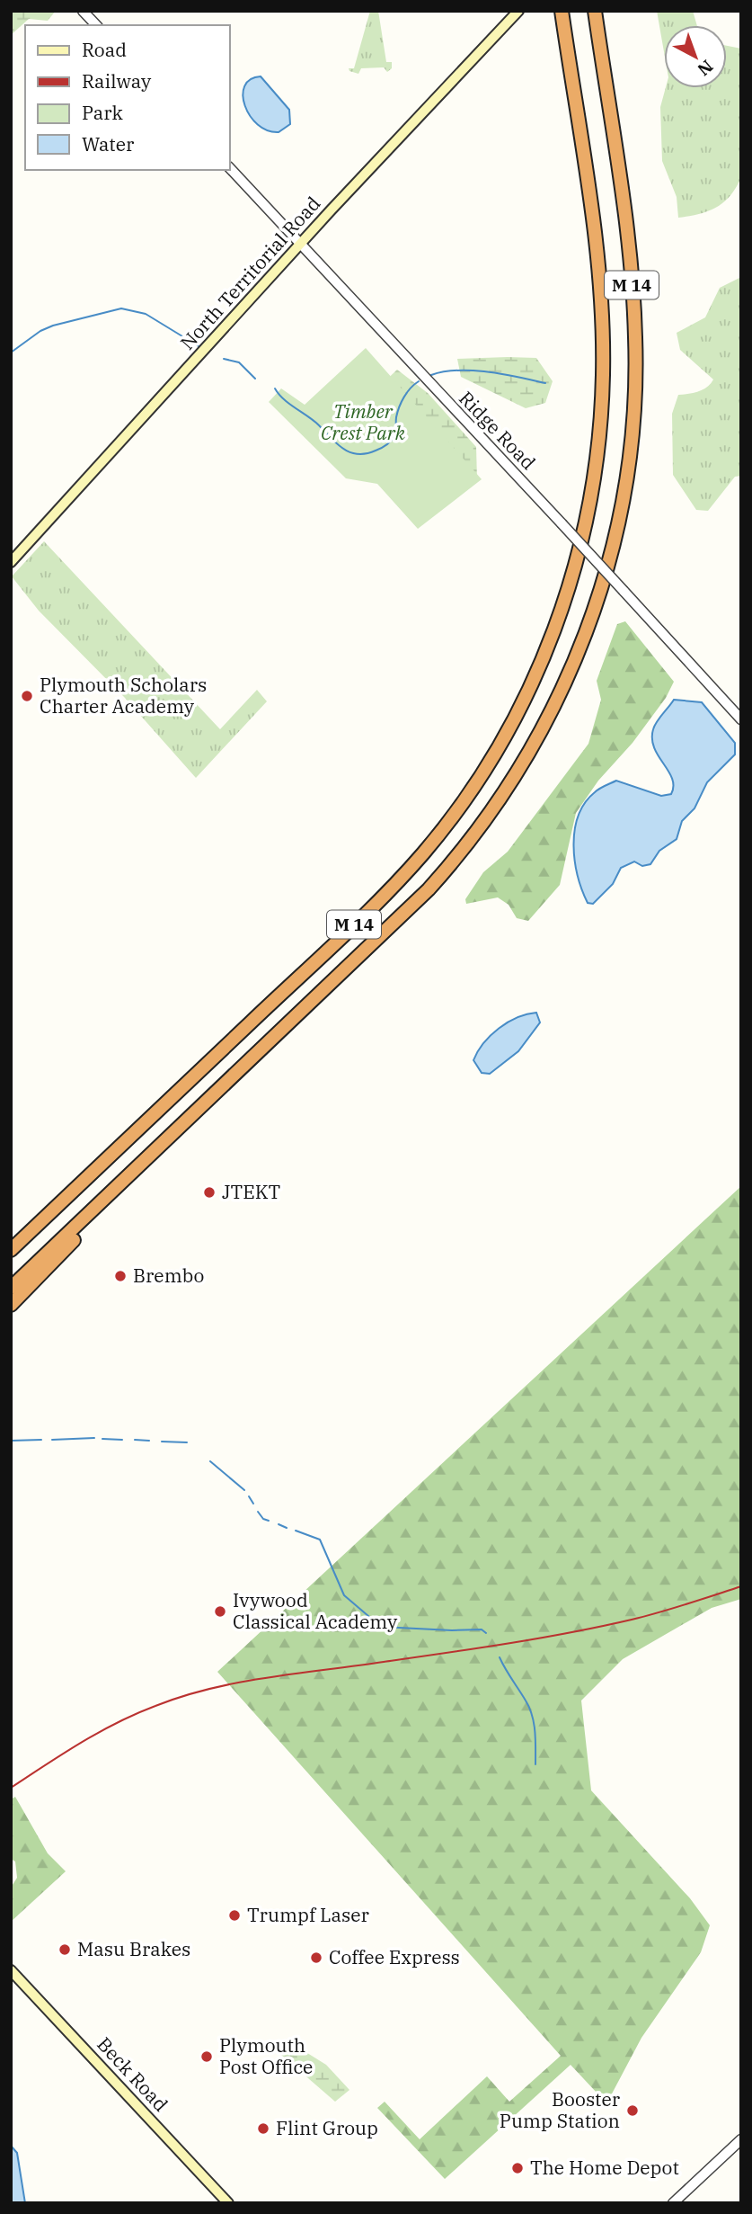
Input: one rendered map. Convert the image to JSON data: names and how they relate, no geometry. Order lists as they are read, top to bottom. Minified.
{"streets":{"highway":["M 14"],"main road":["North Territorial Road","Beck Road"],"street":["Ridge Road"]},"crossings":[["North Territorial Road","Ridge Road"]],"parks":["Timber Crest Park"],"places":["Plymouth Scholars Charter Academy","JTEKT","Brembo","Ivywood Classical Academy","Trumpf Laser","Masu Brakes","Coffee Express","Plymouth Post Office","Booster Pump Station","Flint Group","The Home Depot"],"legend":["Road","Railway","Park","Water"],"north":"bottom right"}
